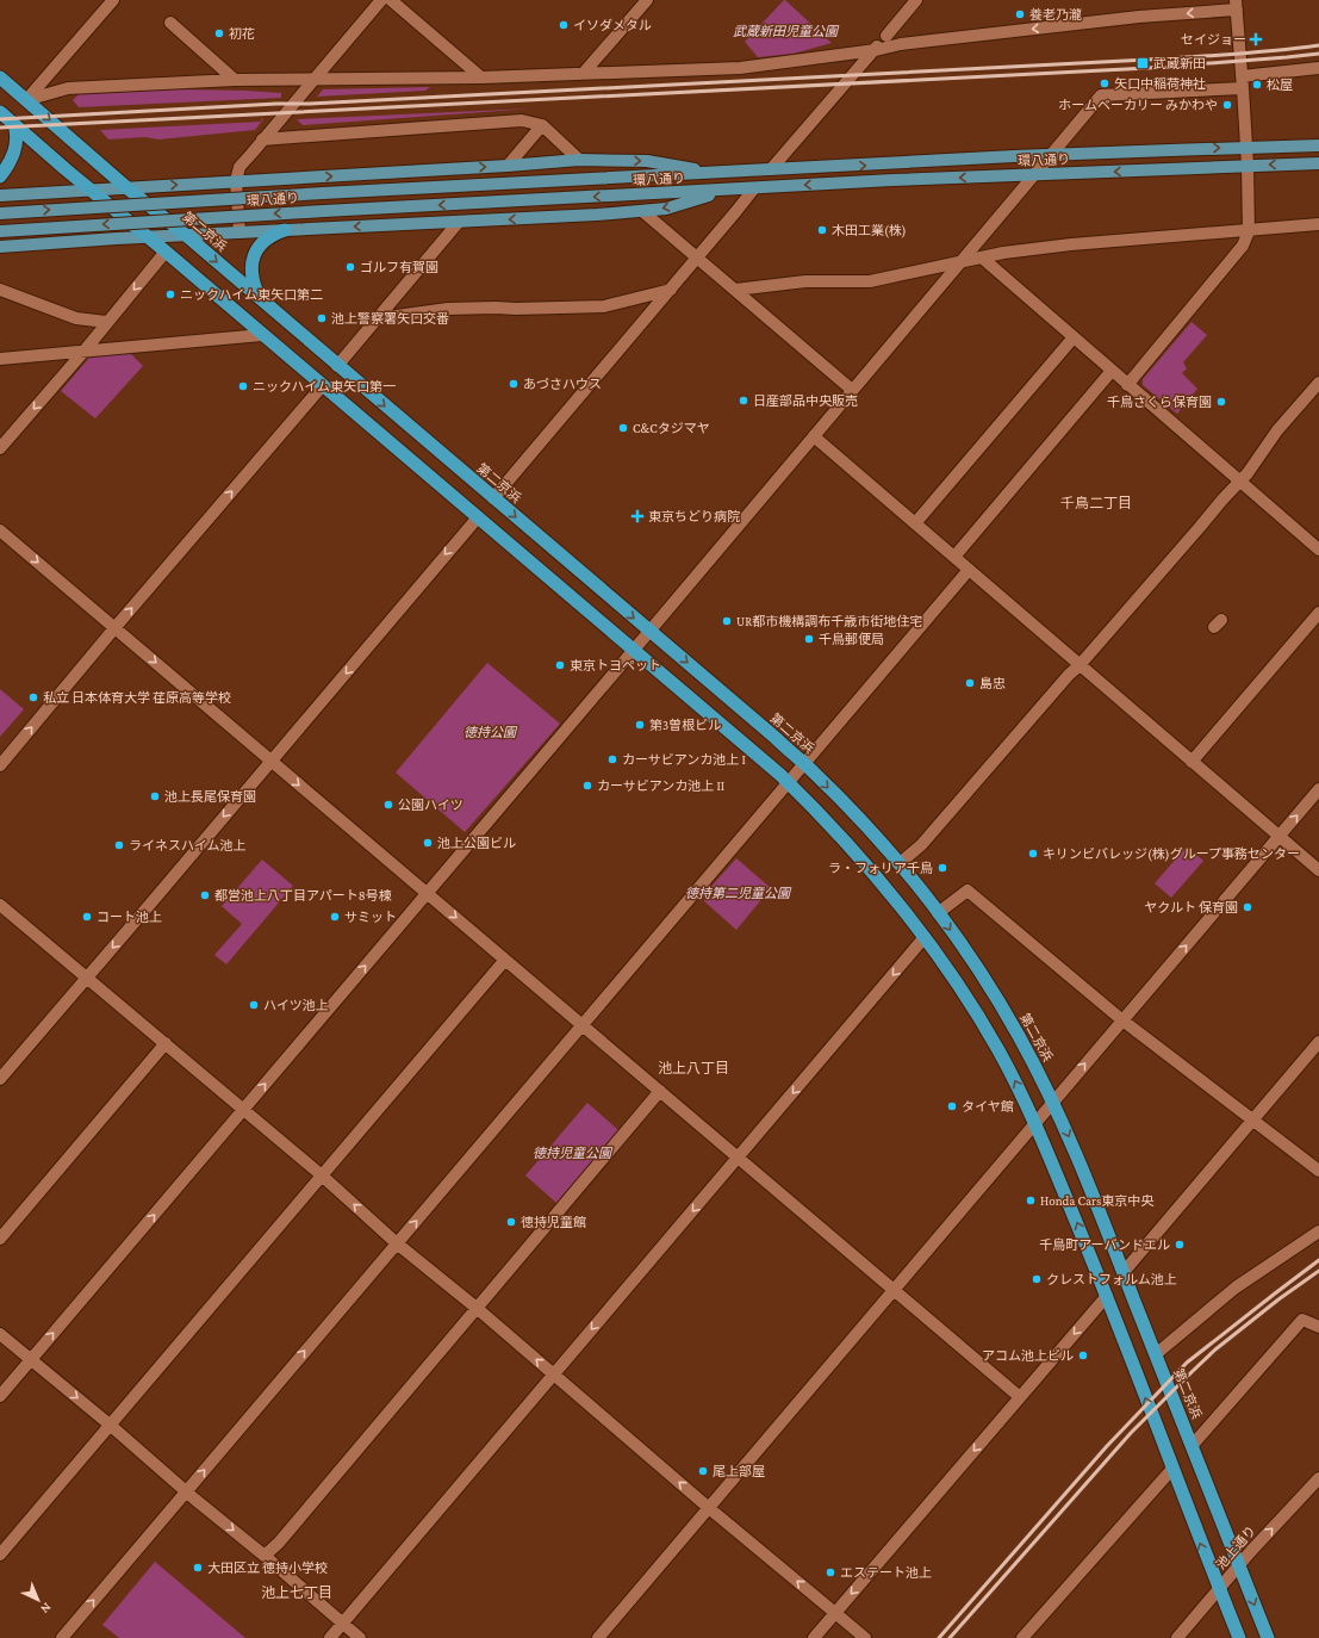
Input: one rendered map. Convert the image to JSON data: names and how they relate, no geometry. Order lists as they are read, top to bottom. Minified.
{"streets":{"highway":["第二京浜"],"main road":["環八通り"],"street":["池上通り"]},"crossings":[["第二京浜","池上通り"]],"one_way":["池上通り"],"districts":["千鳥二丁目","池上八丁目","池上七丁目"],"parks":["武蔵新田児童公園","徳持公園","徳持第二児童公園","徳持児童公園"],"places":{"other":["養老乃瀧","イソダメタル","初花","矢口中稲荷神社","松屋","ホームベーカリー みかわや","木田工業(株)","ゴルフ有賀園","ニックハイム東矢口第二","池上警察署矢口交番","あづさハウス","ニックハイム東矢口第一","日産部品中央販売","千鳥さくら保育園","C&Cタジマヤ","UR都市機構調布千歳市街地住宅","千鳥郵便局","東京トヨペット","島忠","私立 日本体育大学 荏原高等学校","第3曽根ビル","カーサビアンカ池上 I","カーサビアンカ池上 II","池上長尾保育園","公園ハイツ","池上公園ビル","ライネスハイム池上","キリンビバレッジ(株)グループ事務センター","ラ・フォリア千鳥","都営池上八丁目アパート8号棟","ヤクルト 保育園","コート池上","サミット","ハイツ池上","タイヤ館","Honda Cars東京中央","徳持児童館","千鳥町アーバンドエル","クレストフォルム池上","アコム池上ビル","尾上部屋","大田区立 徳持小学校","エステート池上"],"health":["セイジョー","東京ちどり病院"],"transit":["武蔵新田"]},"north":"bottom right"}
